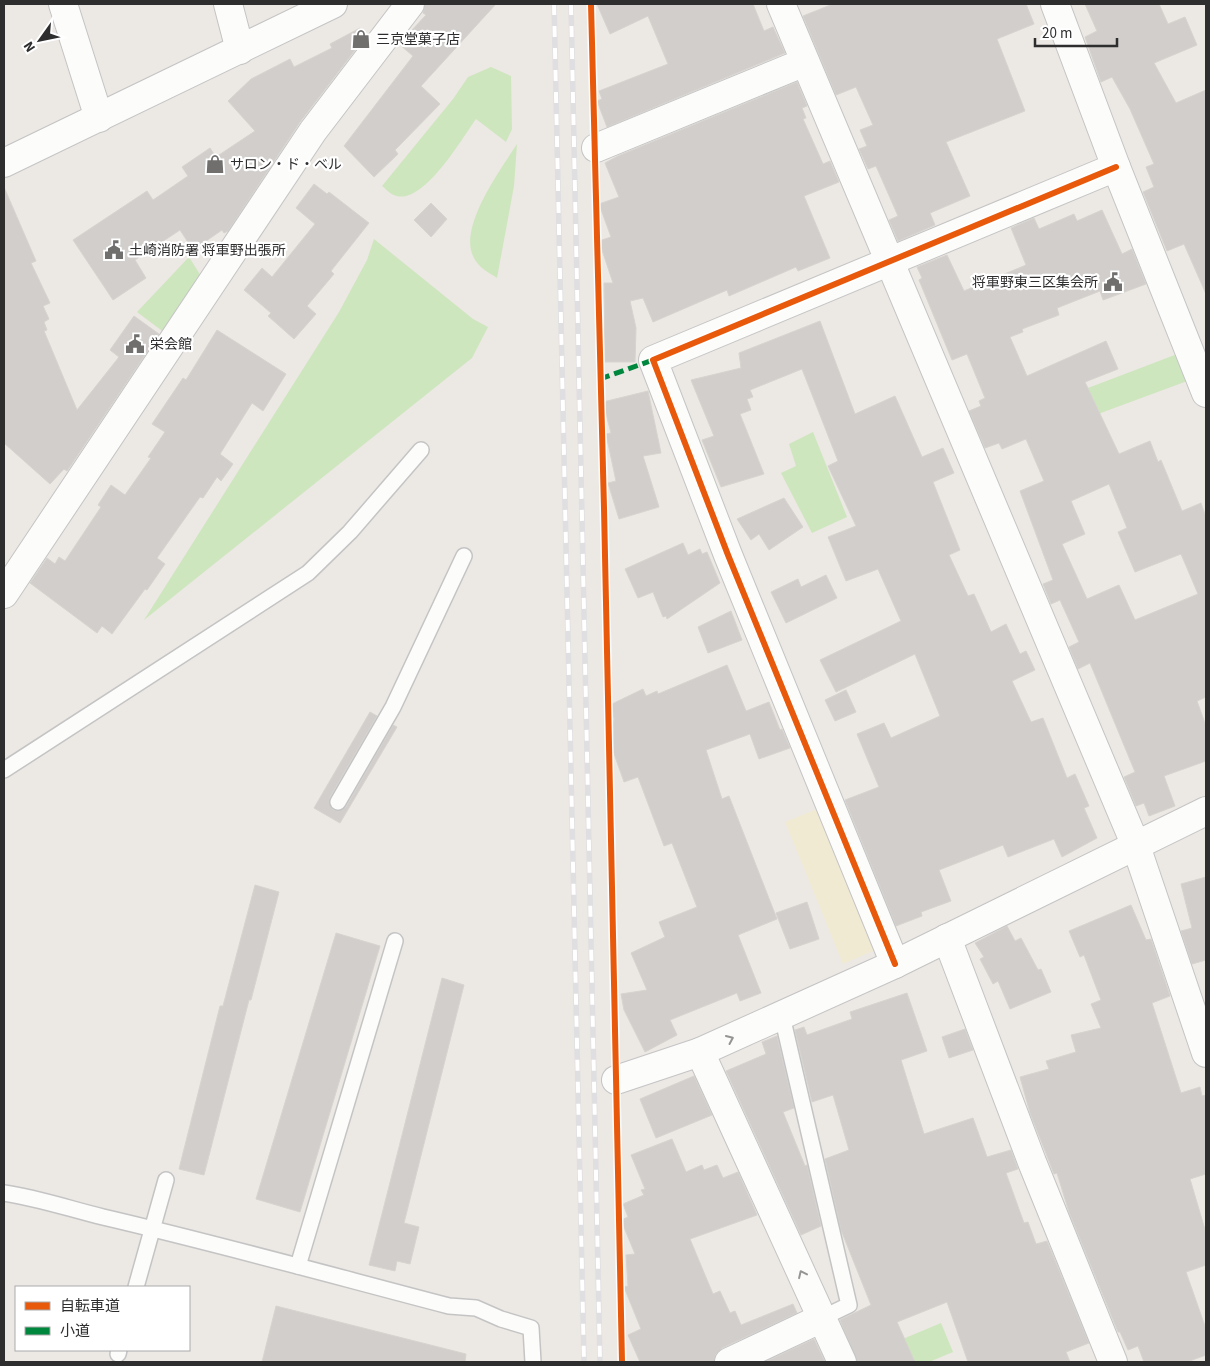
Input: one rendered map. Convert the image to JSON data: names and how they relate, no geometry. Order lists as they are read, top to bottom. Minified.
{"places":{"shop":["三京堂菓子店","サロン・ド・ベル"],"public building":["土崎消防署 将軍野出張所","将軍野東三区集会所","栄会館"]},"legend":["自転車道","小道"],"scale_bar":"20 m","north":"bottom left"}
